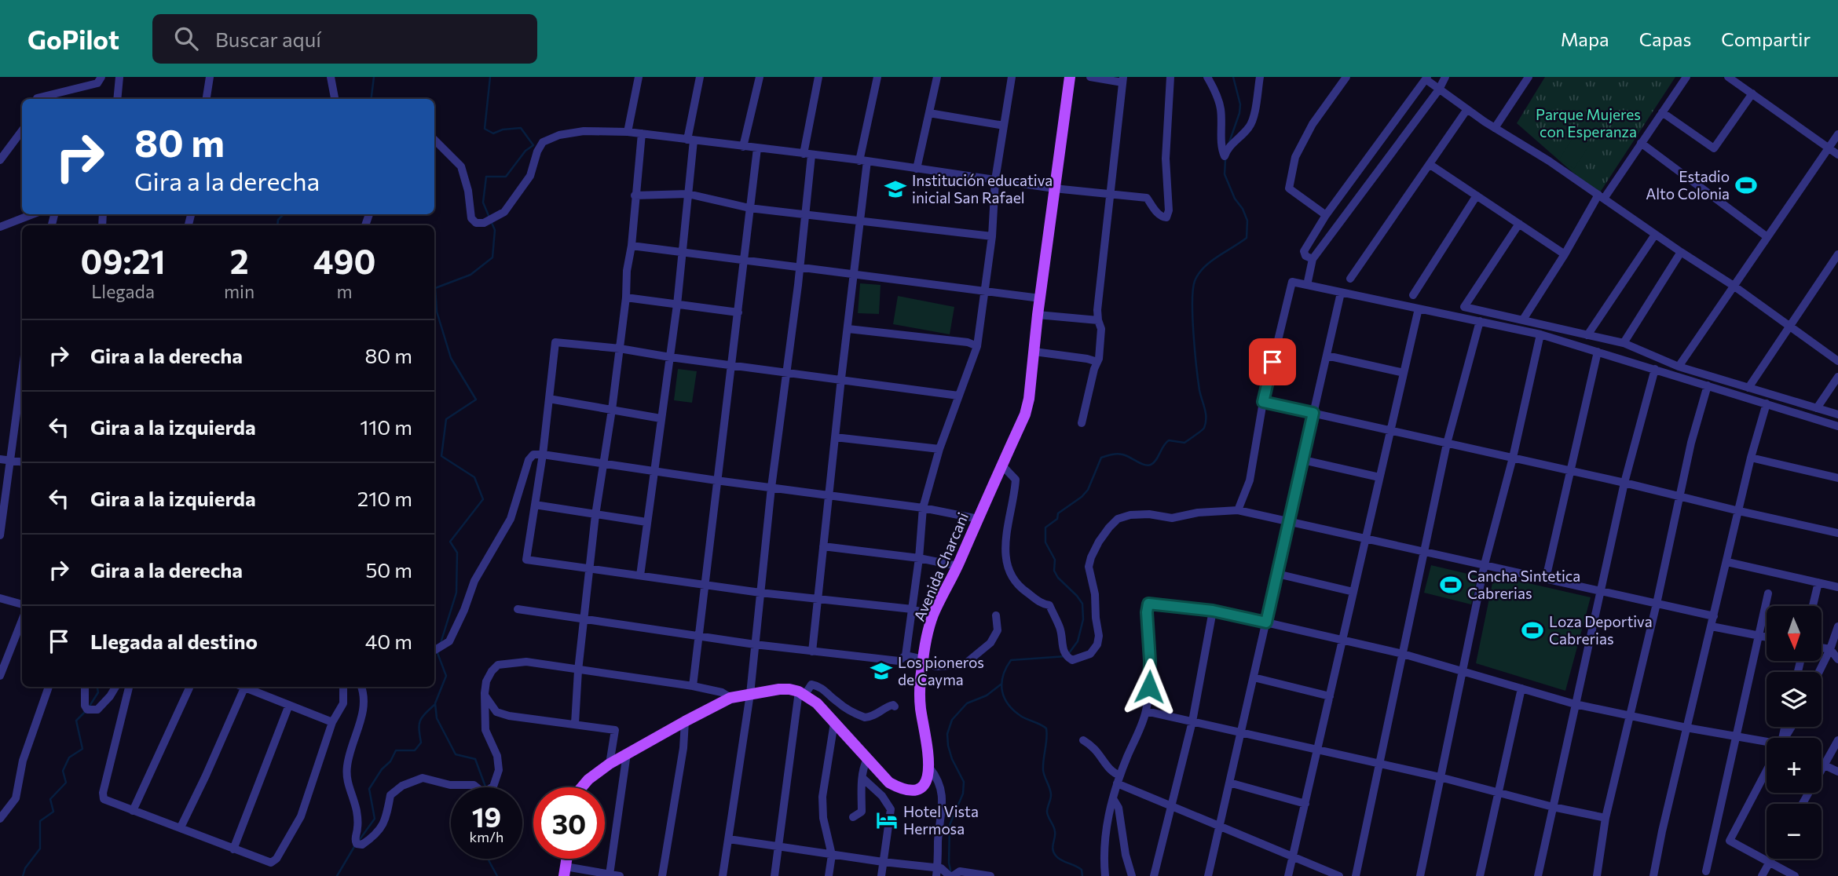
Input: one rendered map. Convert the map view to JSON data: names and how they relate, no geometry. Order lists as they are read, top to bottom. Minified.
{"streets":{"main road":["Avenida Charcani"]},"parks":["Parque Mujeres con Esperanza"],"places":{"sports":["Estadio Alto Colonia","Cancha Sintetica Cabrerias","Loza Deportiva Cabrerias"],"school or university":["Institución educativa inicial San Rafael","Los pioneros de Cayma"],"hotel":["Hotel Vista Hermosa"]},"north":"bottom","page":{"header":"GoPilot","search":"Buscar aquí","nav":["Mapa","Capas","Compartir"],"turn":["80 m","Gira a la derecha"],"eta":["09:21","Llegada","2","min","490","m"],"list":[{"name":"Gira a la derecha","value":"80 m"},{"name":"Gira a la izquierda","value":"110 m"},{"name":"Gira a la izquierda","value":"210 m"},{"name":"Gira a la derecha","value":"50 m"},{"name":"Llegada al destino","value":"40 m"}],"map_buttons":["+","−"],"speed":"19 km/h","limit":"30"}}
